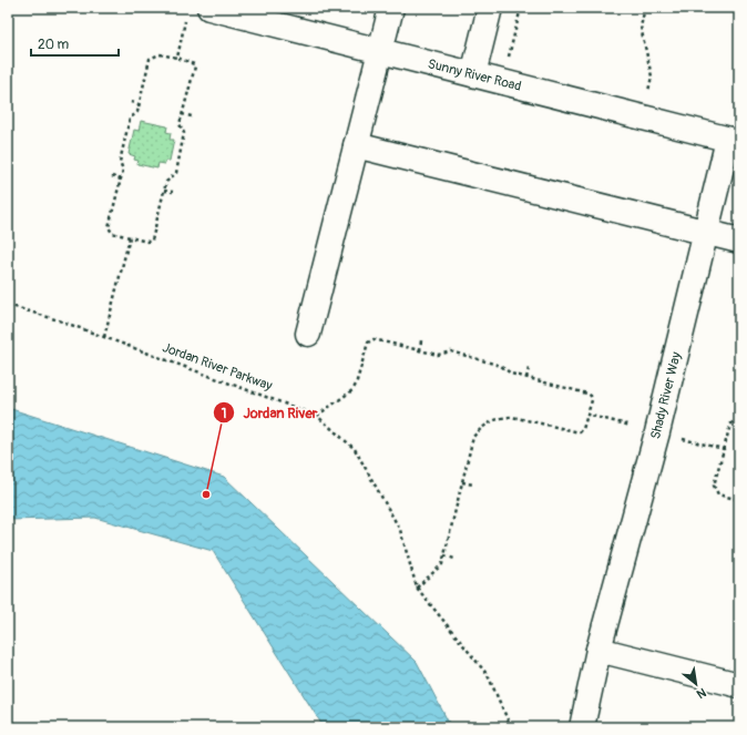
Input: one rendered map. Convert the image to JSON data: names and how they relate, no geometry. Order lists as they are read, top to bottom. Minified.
{"streets":{"street":["Sunny River Road","Shady River Way"],"path":["Jordan River Parkway"]},"crossings":[["Sunny River Road","Shady River Way"]],"places":["Jordan River"],"scale_bar":"20 m","north":"bottom right"}
